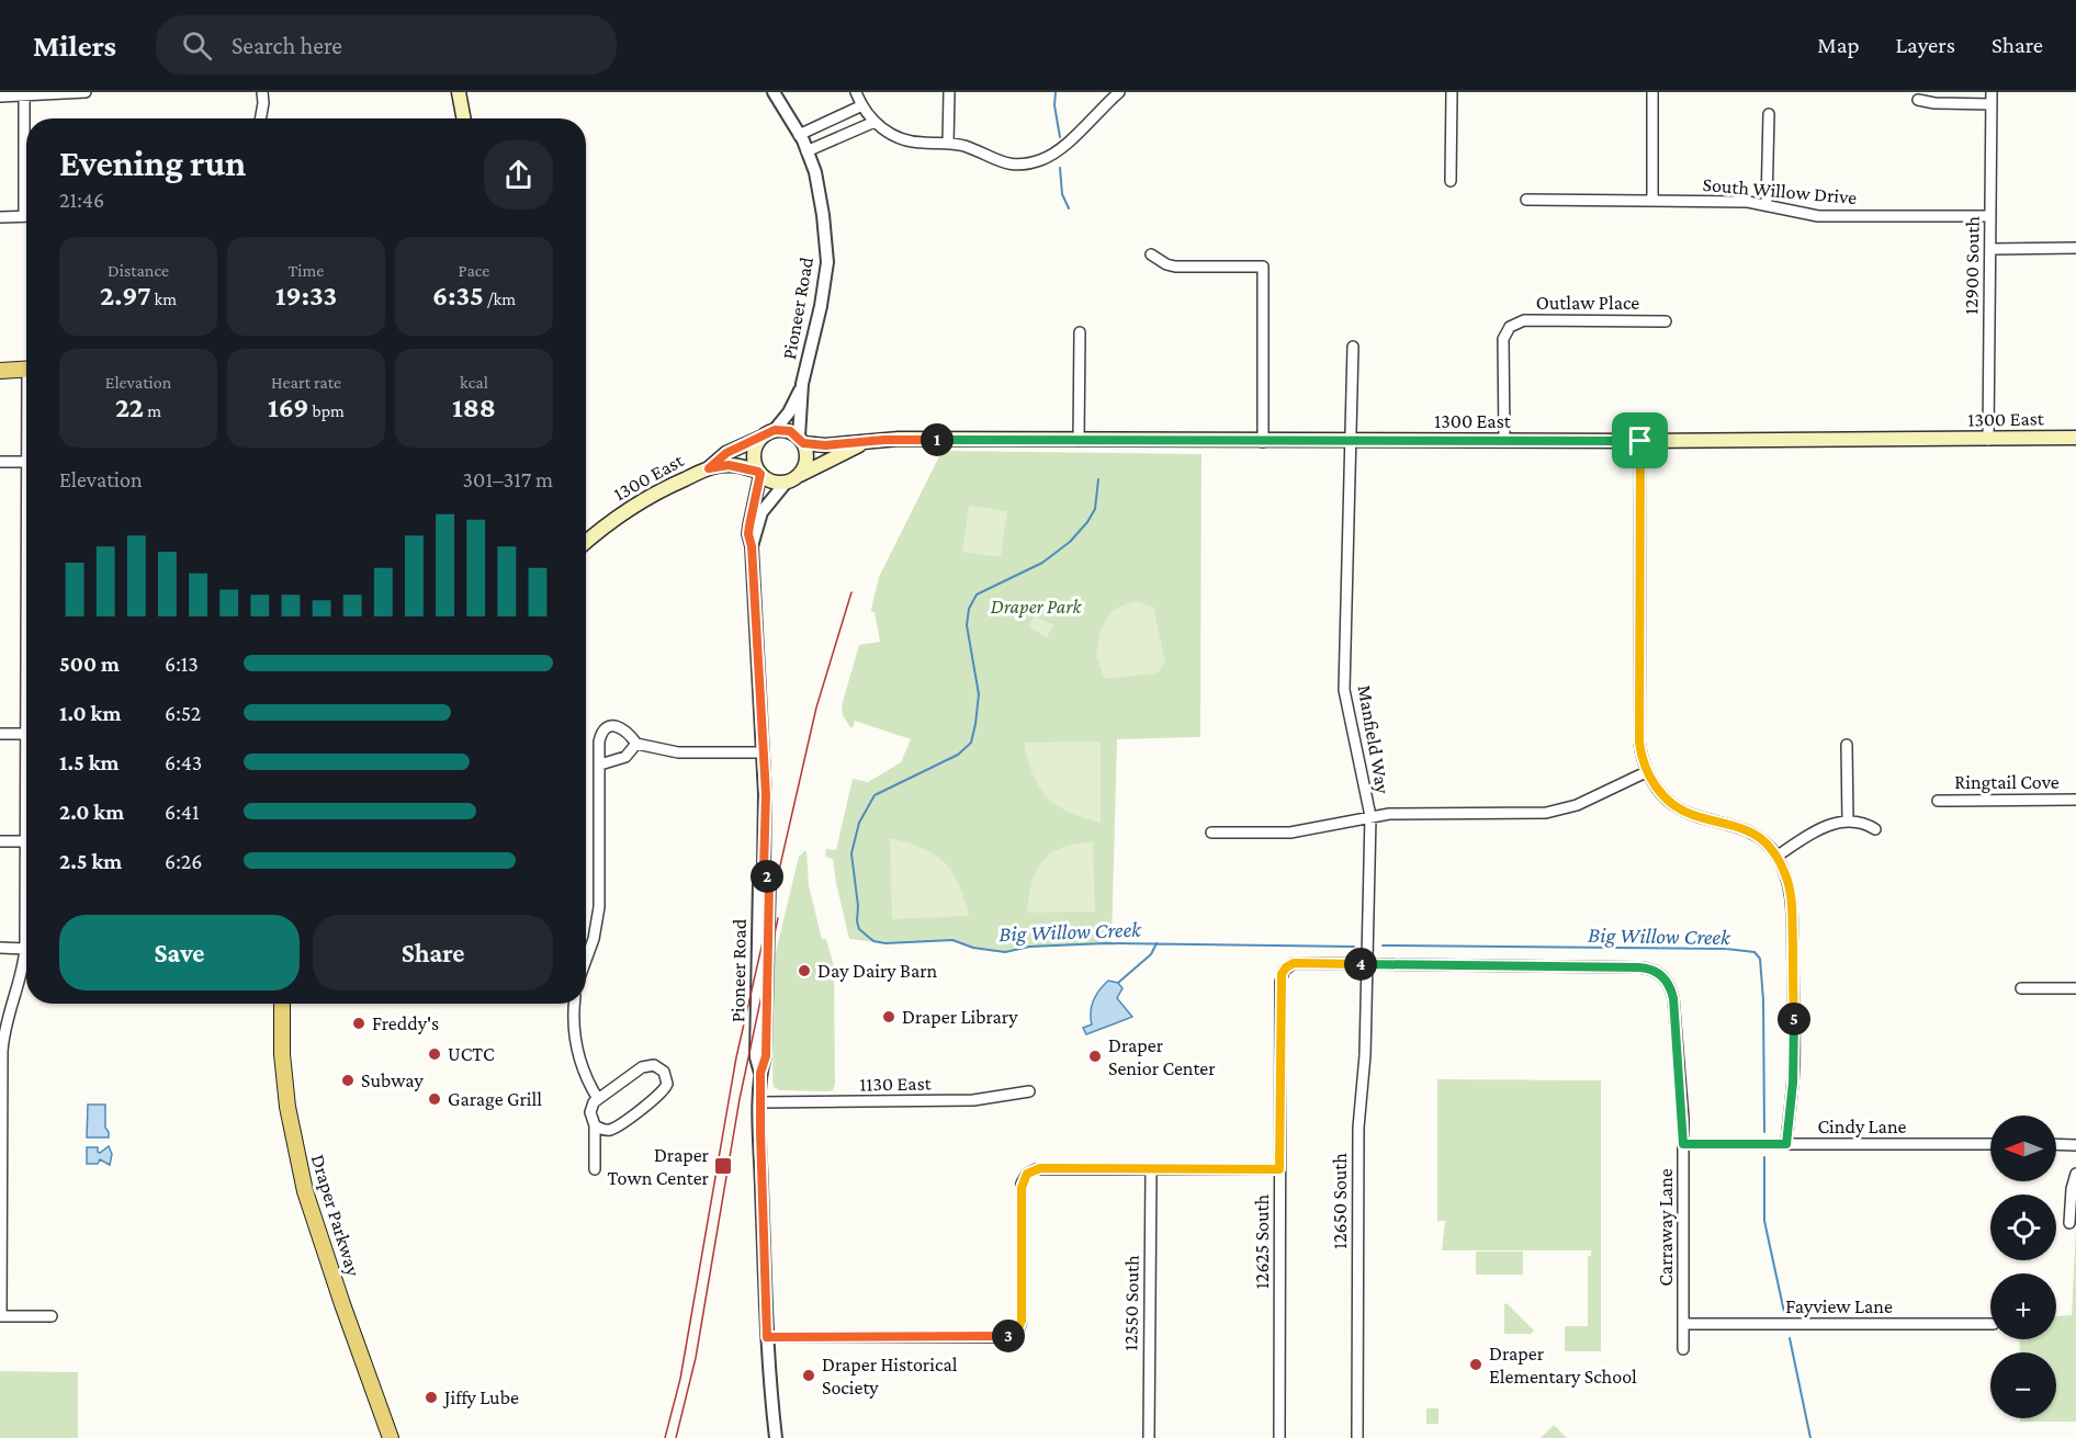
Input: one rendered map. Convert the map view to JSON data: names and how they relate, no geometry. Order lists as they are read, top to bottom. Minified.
{"streets":{"main road":["1300 East","Draper Parkway"],"street":["South Willow Drive","12900 South","Outlaw Place","Pioneer Road","Manfield Way","Ringtail Cove","1130 East","Cindy Lane","12650 South","Carraway Lane","12625 South","12550 South","Fayview Lane"]},"crossings":[["South Willow Drive","12900 South"],["12900 South","1300 East"],["Outlaw Place","1300 East"],["Pioneer Road","1300 East"],["Pioneer Road","1130 East"],["1300 East","Manfield Way"],["Manfield Way","12650 South"],["Manfield Way","Carraway Lane"],["Cindy Lane","Carraway Lane"],["12650 South","Carraway Lane"],["Carraway Lane","12625 South"],["Carraway Lane","Fayview Lane"]],"water":["Big Willow Creek"],"parks":["Draper Park"],"places":{"other":["Day Dairy Barn","Draper Library","Freddy's","UCTC","Draper Senior Center","Subway","Garage Grill","Draper Elementary School","Draper Historical Society","Jiffy Lube"],"transit":["Draper Town Center"]},"north":"left","page":{"header":"Milers","search":"Search here","nav":["Map","Layers","Share"],"heading":["Evening run","21:46"],"stats":[["Distance","2.97 km"],["Time","19:33"],["Pace","6:35 /km"],["Elevation","22 m"],["Heart rate","169 bpm"],["kcal","188"]],"pins":["1","2","4","5","3"],"chart":["Elevation","301–317 m"],"list":[{"name":"500 m","note":"6:13"},{"name":"1.0 km","note":"6:52"},{"name":"1.5 km","note":"6:43"},{"name":"2.0 km","note":"6:41"},{"name":"2.5 km","note":"6:26"}],"buttons":["Save","Share"],"map_buttons":["+","−"]}}
